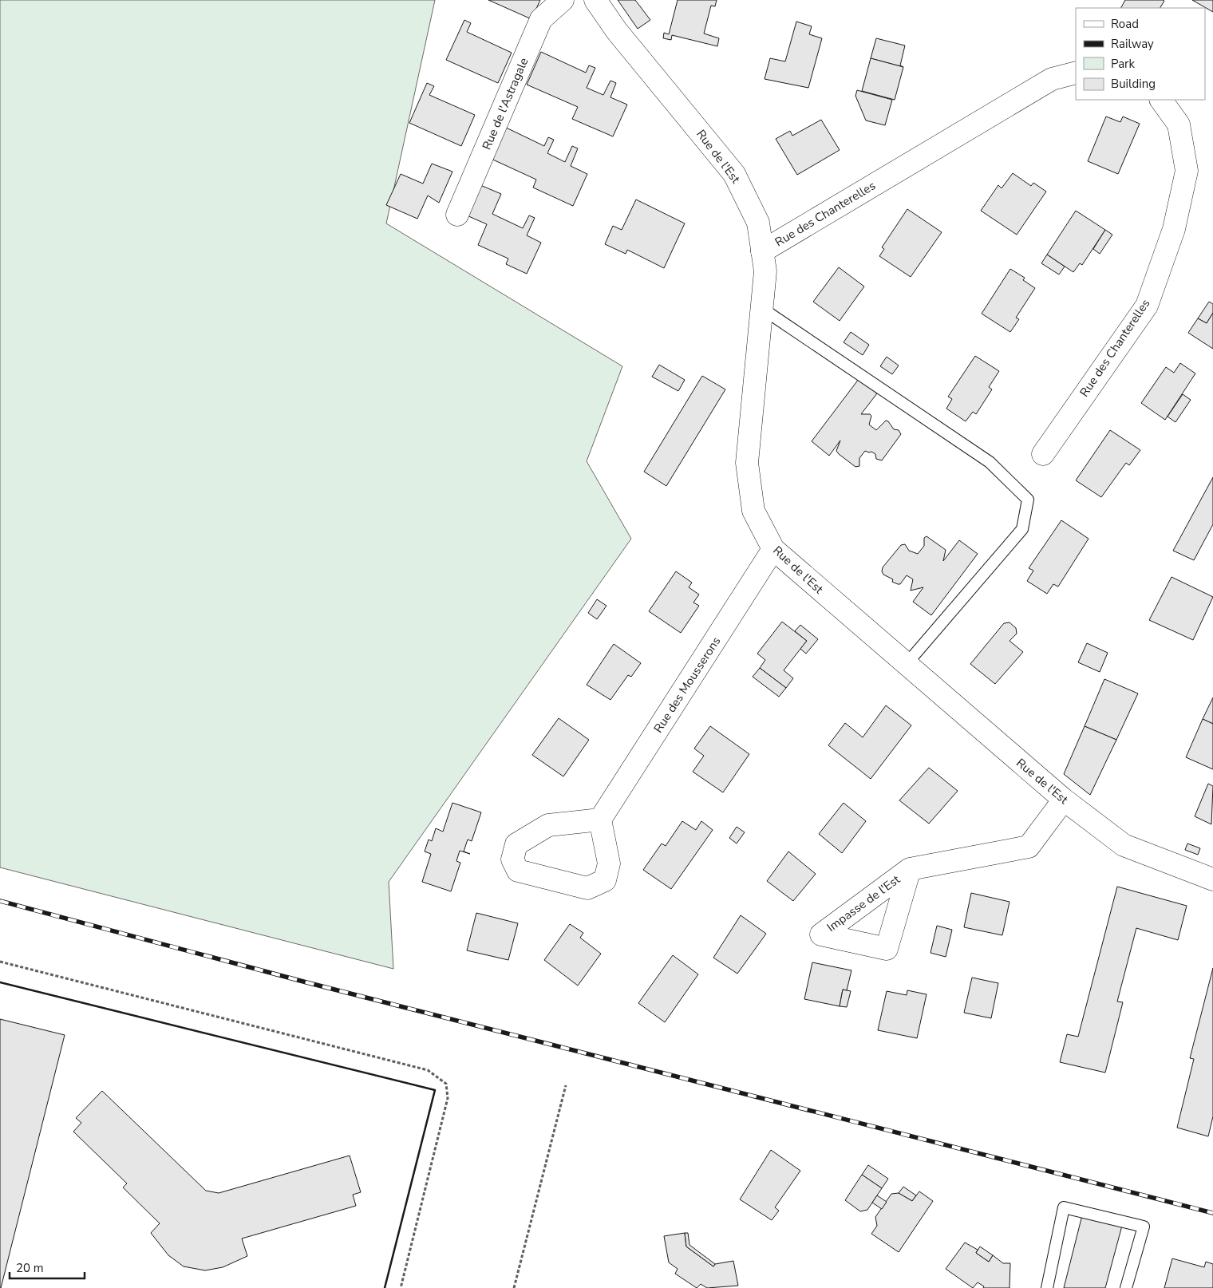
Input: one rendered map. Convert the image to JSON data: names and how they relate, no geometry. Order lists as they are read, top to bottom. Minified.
{"streets":{"street":["Rue de l'Astragale","Rue de l'Est","Rue des Chanterelles","Rue des Mousserons","Impasse de l'Est"]},"crossings":[["Rue de l'Est","Rue des Chanterelles"],["Rue de l'Est","Rue des Mousserons"],["Rue de l'Est","Impasse de l'Est"]],"legend":["Road","Railway","Park","Building"],"scale_bar":"20 m"}
